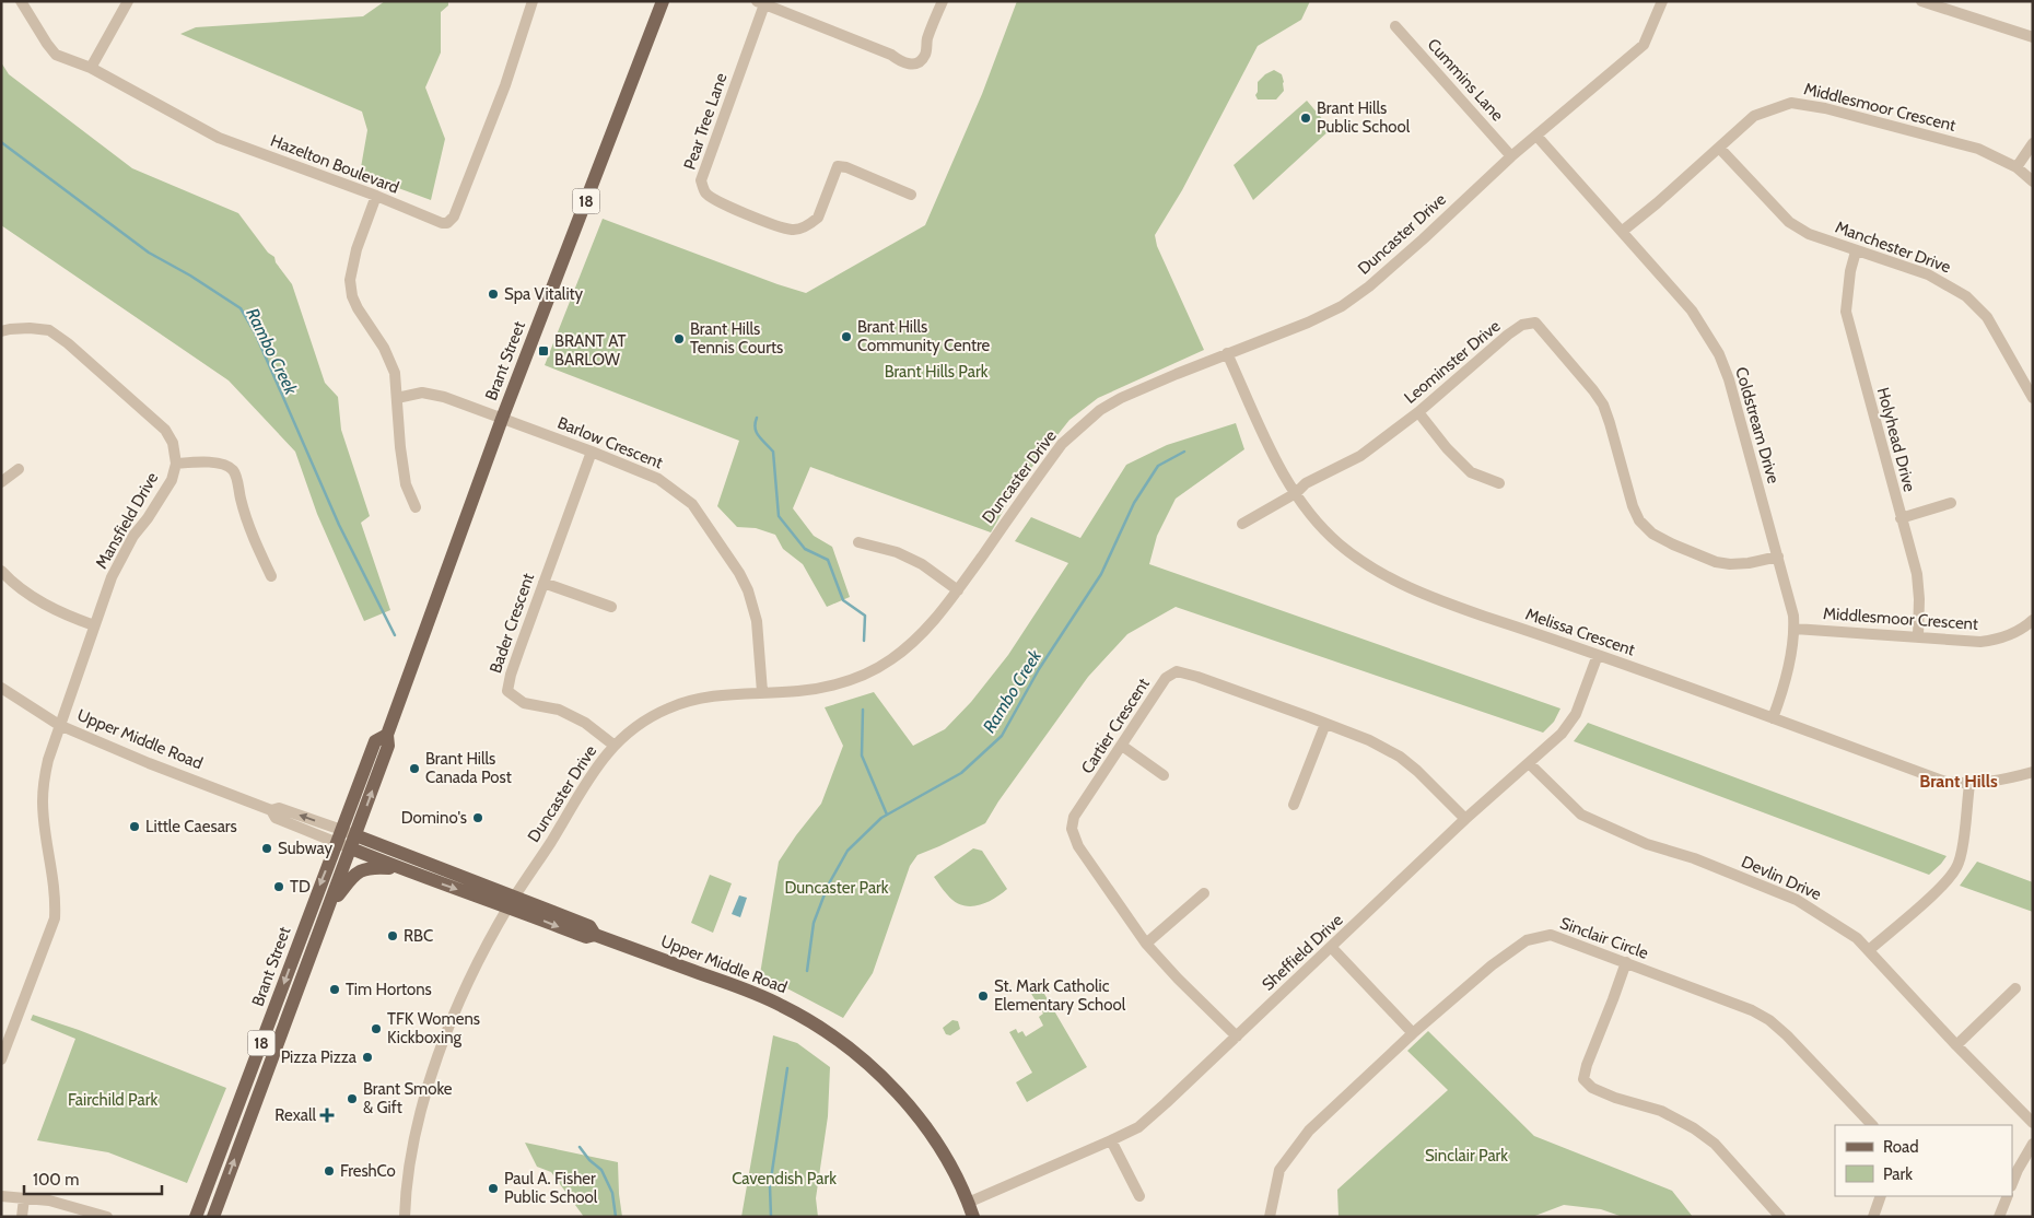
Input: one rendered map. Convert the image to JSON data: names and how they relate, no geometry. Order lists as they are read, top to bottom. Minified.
{"streets":{"main road":["18","Brant Street","Upper Middle Road"],"street":["Cummins Lane","Middlesmoor Crescent","Pear Tree Lane","Hazelton Boulevard","Duncaster Drive","Manchester Drive","Leominster Drive","Coldstream Drive","Holyhead Drive","Barlow Crescent","Mansfield Drive","Bader Crescent","Melissa Crescent","Cartier Crescent","Devlin Drive","Sinclair Circle","Sheffield Drive"]},"crossings":[["Cummins Lane","Duncaster Drive"],["Middlesmoor Crescent","Manchester Drive"],["Middlesmoor Crescent","Coldstream Drive"],["Middlesmoor Crescent","Holyhead Drive"],["Duncaster Drive","Coldstream Drive"],["Duncaster Drive","Barlow Crescent"],["Duncaster Drive","Bader Crescent"],["Duncaster Drive","Melissa Crescent"],["Duncaster Drive","Upper Middle Road"],["Manchester Drive","Holyhead Drive"],["Brant Street","Barlow Crescent"],["Brant Street","Upper Middle Road"],["Leominster Drive","Coldstream Drive"],["Leominster Drive","Melissa Crescent"],["Coldstream Drive","Melissa Crescent"],["Barlow Crescent","Bader Crescent"],["Mansfield Drive","Upper Middle Road"],["Melissa Crescent","Sheffield Drive"],["Cartier Crescent","Sheffield Drive"],["Upper Middle Road","Sheffield Drive"],["Devlin Drive","Sheffield Drive"]],"districts":["Brant Hills"],"water":["Rambo Creek"],"parks":["Brant Hills Park","Duncaster Park","Fairchild Park","Sinclair Park","Cavendish Park"],"places":{"other":["Brant Hills Public School","Spa Vitality","Brant Hills Community Centre","Brant Hills Tennis Courts","Brant Hills Canada Post","Domino's","Little Caesars","Subway","TD","RBC","Tim Hortons","St. Mark Catholic Elementary School","TFK Womens Kickboxing","Pizza Pizza","Brant Smoke & Gift","FreshCo","Paul A. Fisher Public School"],"transit":["BRANT AT BARLOW"],"health":["Rexall"]},"legend":["Road","Park"],"scale_bar":"100 m"}
